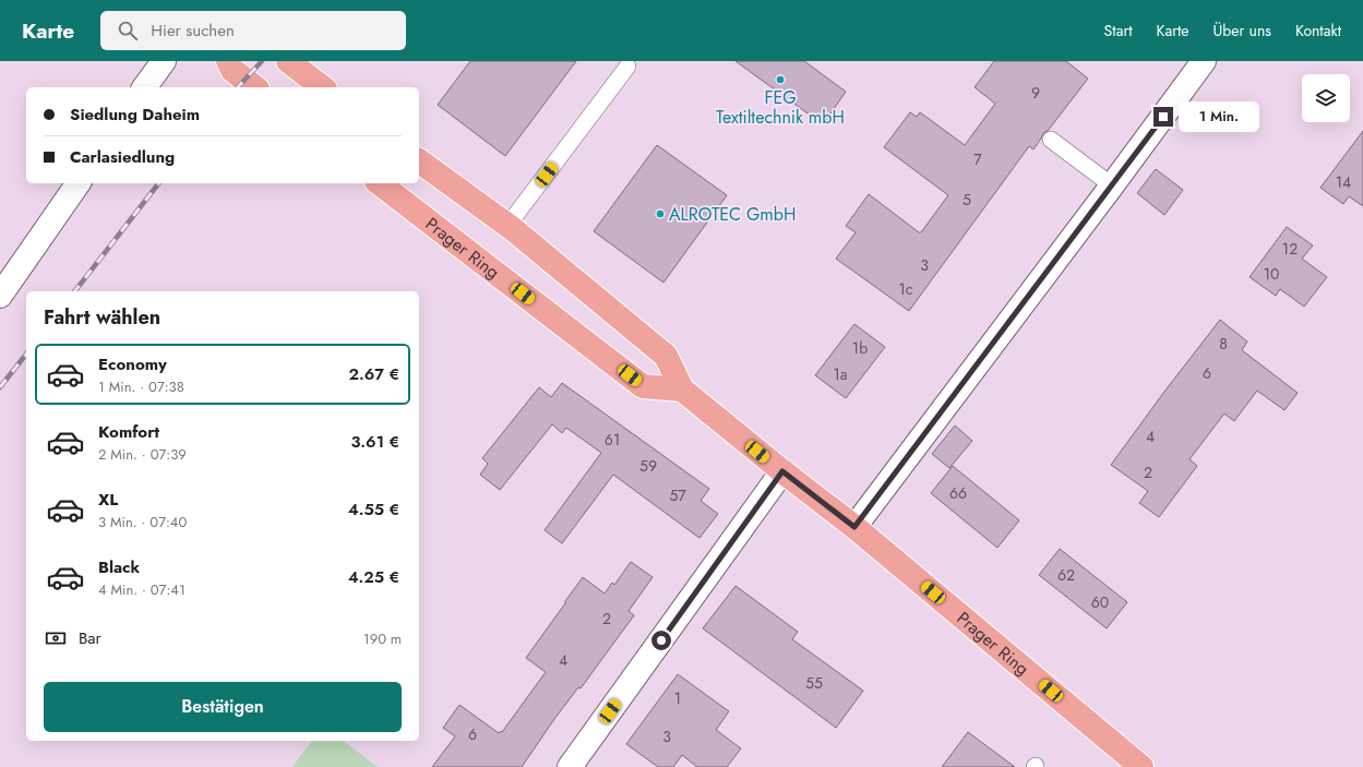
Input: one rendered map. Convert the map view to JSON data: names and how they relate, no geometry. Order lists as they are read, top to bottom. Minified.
{"streets":{"main road":["Prager Ring"]},"places":["FEG Textiltechnik mbH","ALROTEC GmbH"],"house_numbers":["9","7","14","5","12","3","10","1c","8","1b","6","1a","4","61","59","2","66","57","62","60","2","4","55","1","6","3"],"page":{"header":"Karte","search":"Hier suchen","nav":["Start","Karte","Über uns","Kontakt"],"banner":["Siedlung Daheim","Carlasiedlung"],"bubble":"1 Min.","heading":"Fahrt wählen","list":[{"name":"Economy","note":"1 Min. · 07:38","value":"2.67 €"},{"name":"Komfort","note":"2 Min. · 07:39","value":"3.61 €"},{"name":"XL","note":"3 Min. · 07:40","value":"4.55 €"},{"name":"Black","note":"4 Min. · 07:41","value":"4.25 €"}],"pay":["Bar","190 m"],"buttons":"Bestätigen"}}
